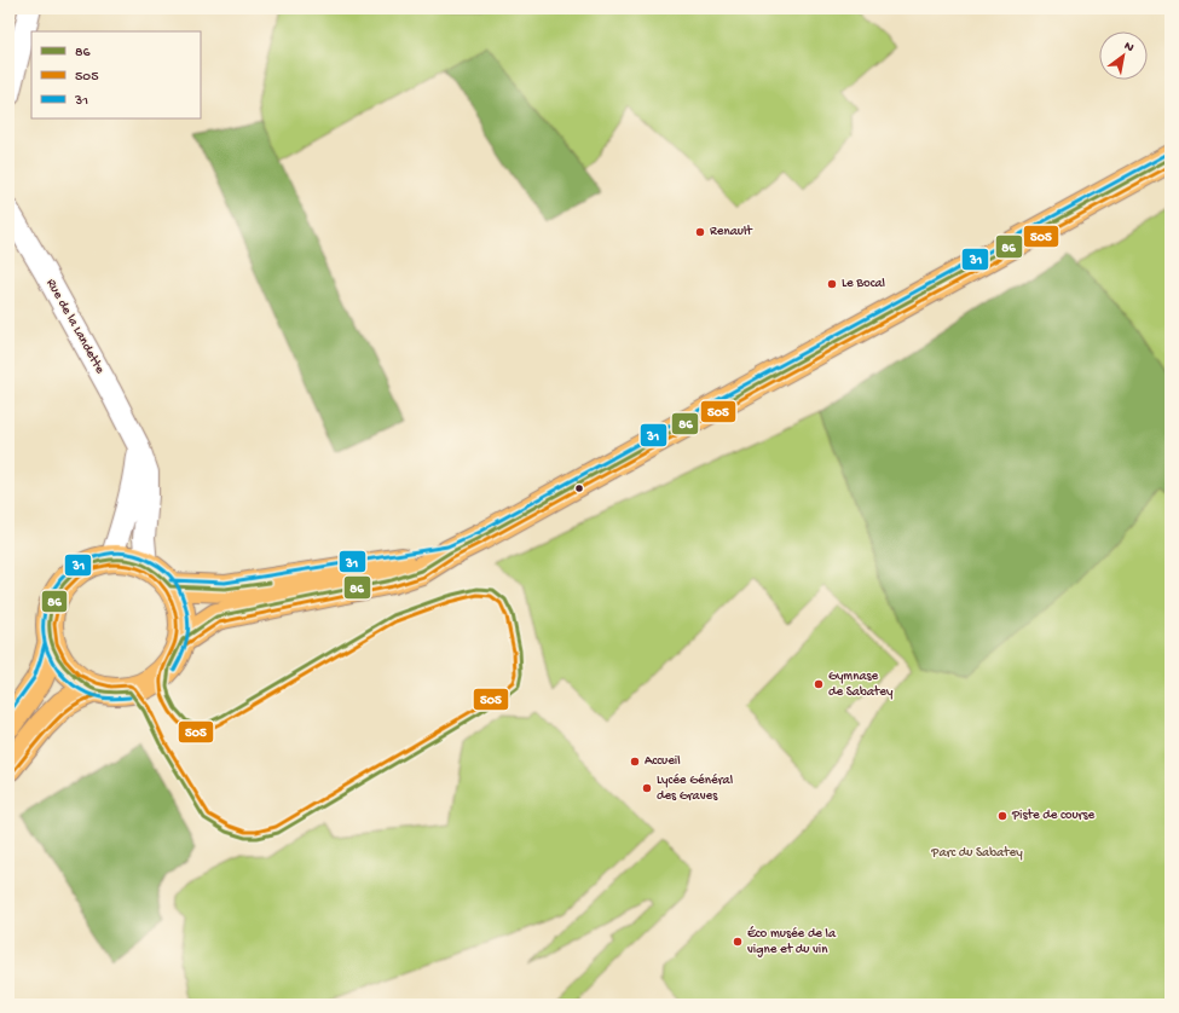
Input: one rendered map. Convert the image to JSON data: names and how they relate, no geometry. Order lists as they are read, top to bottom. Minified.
{"streets":{"street":["Rue de la Landette"]},"parks":["Parc du Sabatey"],"places":["Renault","Le Bocal","Gymnase de Sabatey","Accueil","Lycée Général des Graves","Piste de course","Éco musée de la vigne et du vin"],"lines":["transit line 31","transit line 86","transit line 505"],"legend":["86","505","31"],"north":"top right"}
